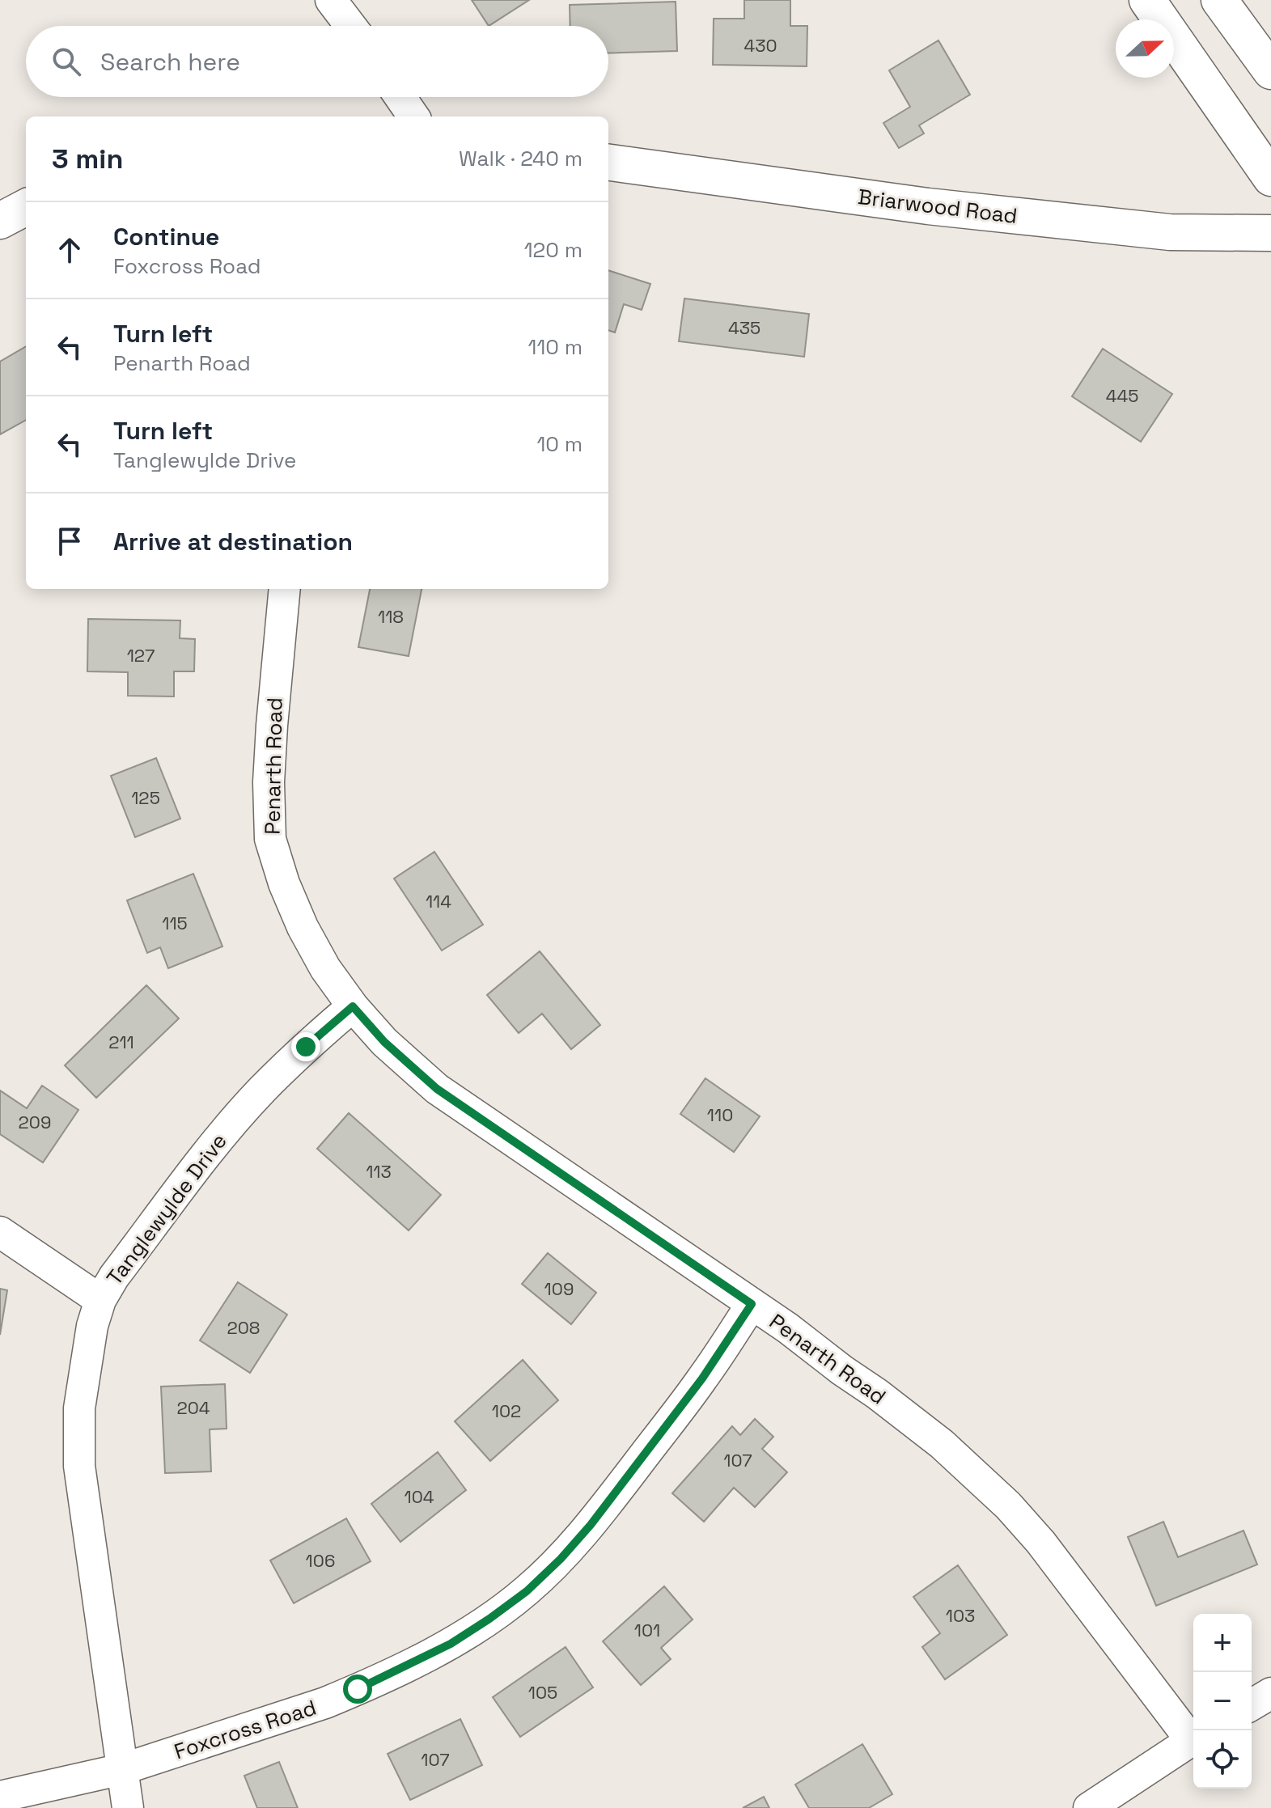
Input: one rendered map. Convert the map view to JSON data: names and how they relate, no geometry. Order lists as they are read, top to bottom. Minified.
{"streets":{"street":["Briarwood Road","Penarth Road","Tanglewylde Drive","Foxcross Road"]},"crossings":[["Penarth Road","Tanglewylde Drive"],["Penarth Road","Foxcross Road"],["Tanglewylde Drive","Foxcross Road"]],"house_numbers":["430","435","445","118","127","125","114","115","211","110","209","113","109","208","204","102","107","104","106","103","101","105","107"],"north":"right","page":{"search":"Search here","heading":["3 min","Walk · 240 m"],"list":[["Continue","Foxcross Road","120 m"],["Turn left","Penarth Road","110 m"],["Turn left","Tanglewylde Drive","10 m"],"Arrive at destination"],"map_buttons":["+","−"]}}
